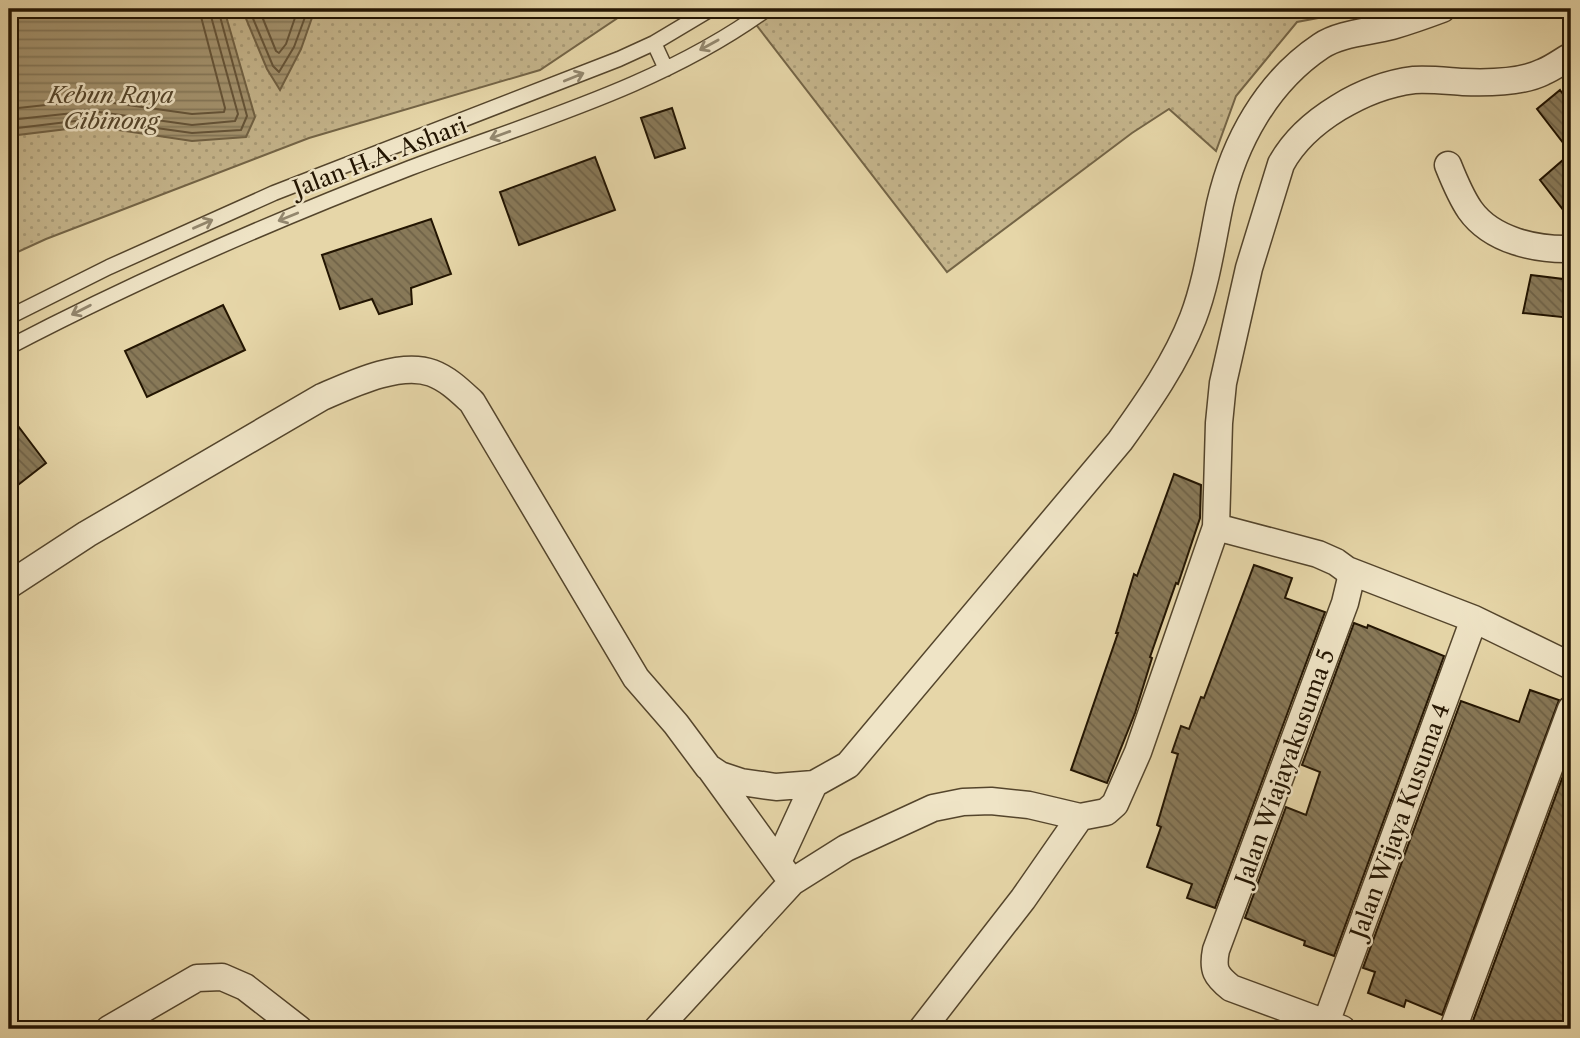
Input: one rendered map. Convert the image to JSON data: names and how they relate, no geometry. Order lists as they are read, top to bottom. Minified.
{"streets":{"street":["Jalan Wiajayakusuma 5","Jalan Wijaya Kusuma 4"],"lane":["Jalan H.A. Ashari"]},"crossings":[["Jalan Wiajayakusuma 5","Jalan Wijaya Kusuma 4"]],"parks":["Kebun Raya Cibinong"]}
